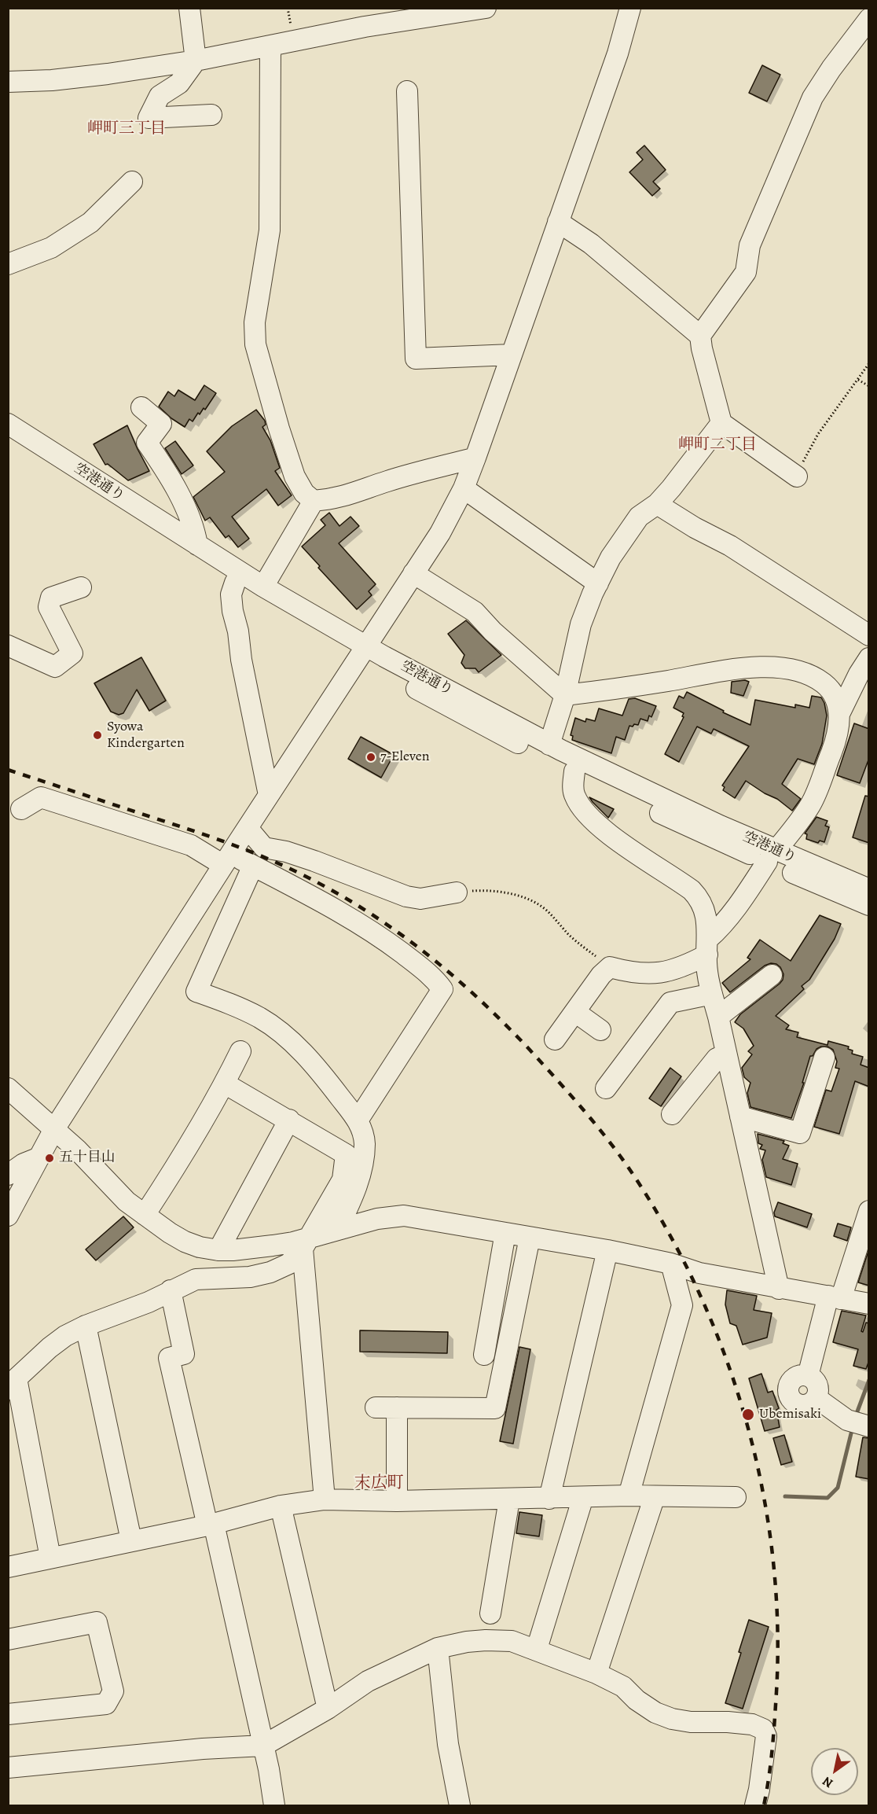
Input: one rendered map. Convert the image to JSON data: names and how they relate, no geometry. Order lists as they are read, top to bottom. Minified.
{"streets":{"street":["空港通り"]},"districts":["岬町三丁目","岬町二丁目","末広町"],"places":["Syowa Kindergarten","7-Eleven","五十目山","Ubemisaki"],"north":"bottom left"}
